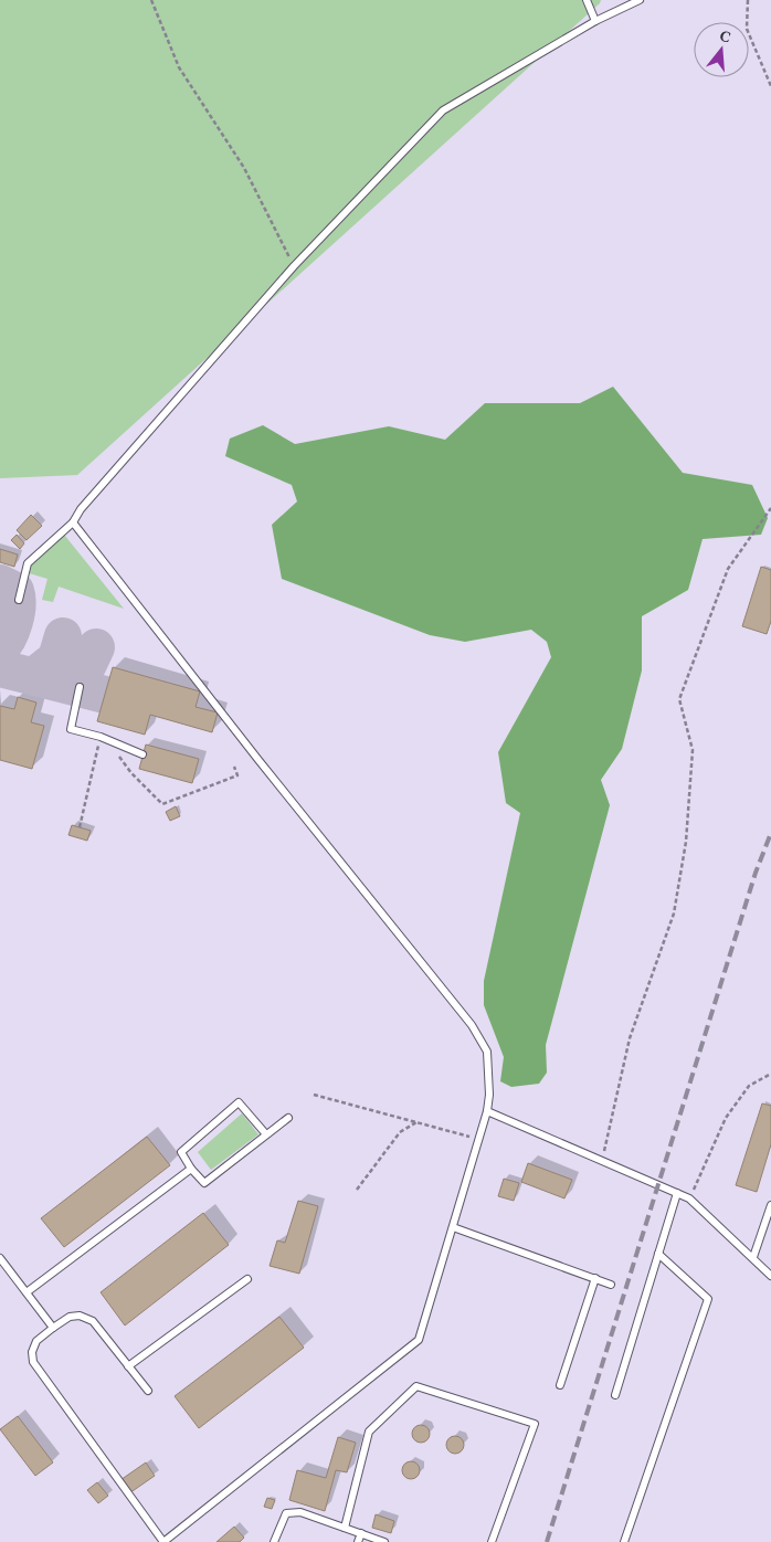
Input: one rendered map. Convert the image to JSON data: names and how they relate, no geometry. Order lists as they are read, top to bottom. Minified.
{"north":"top"}
